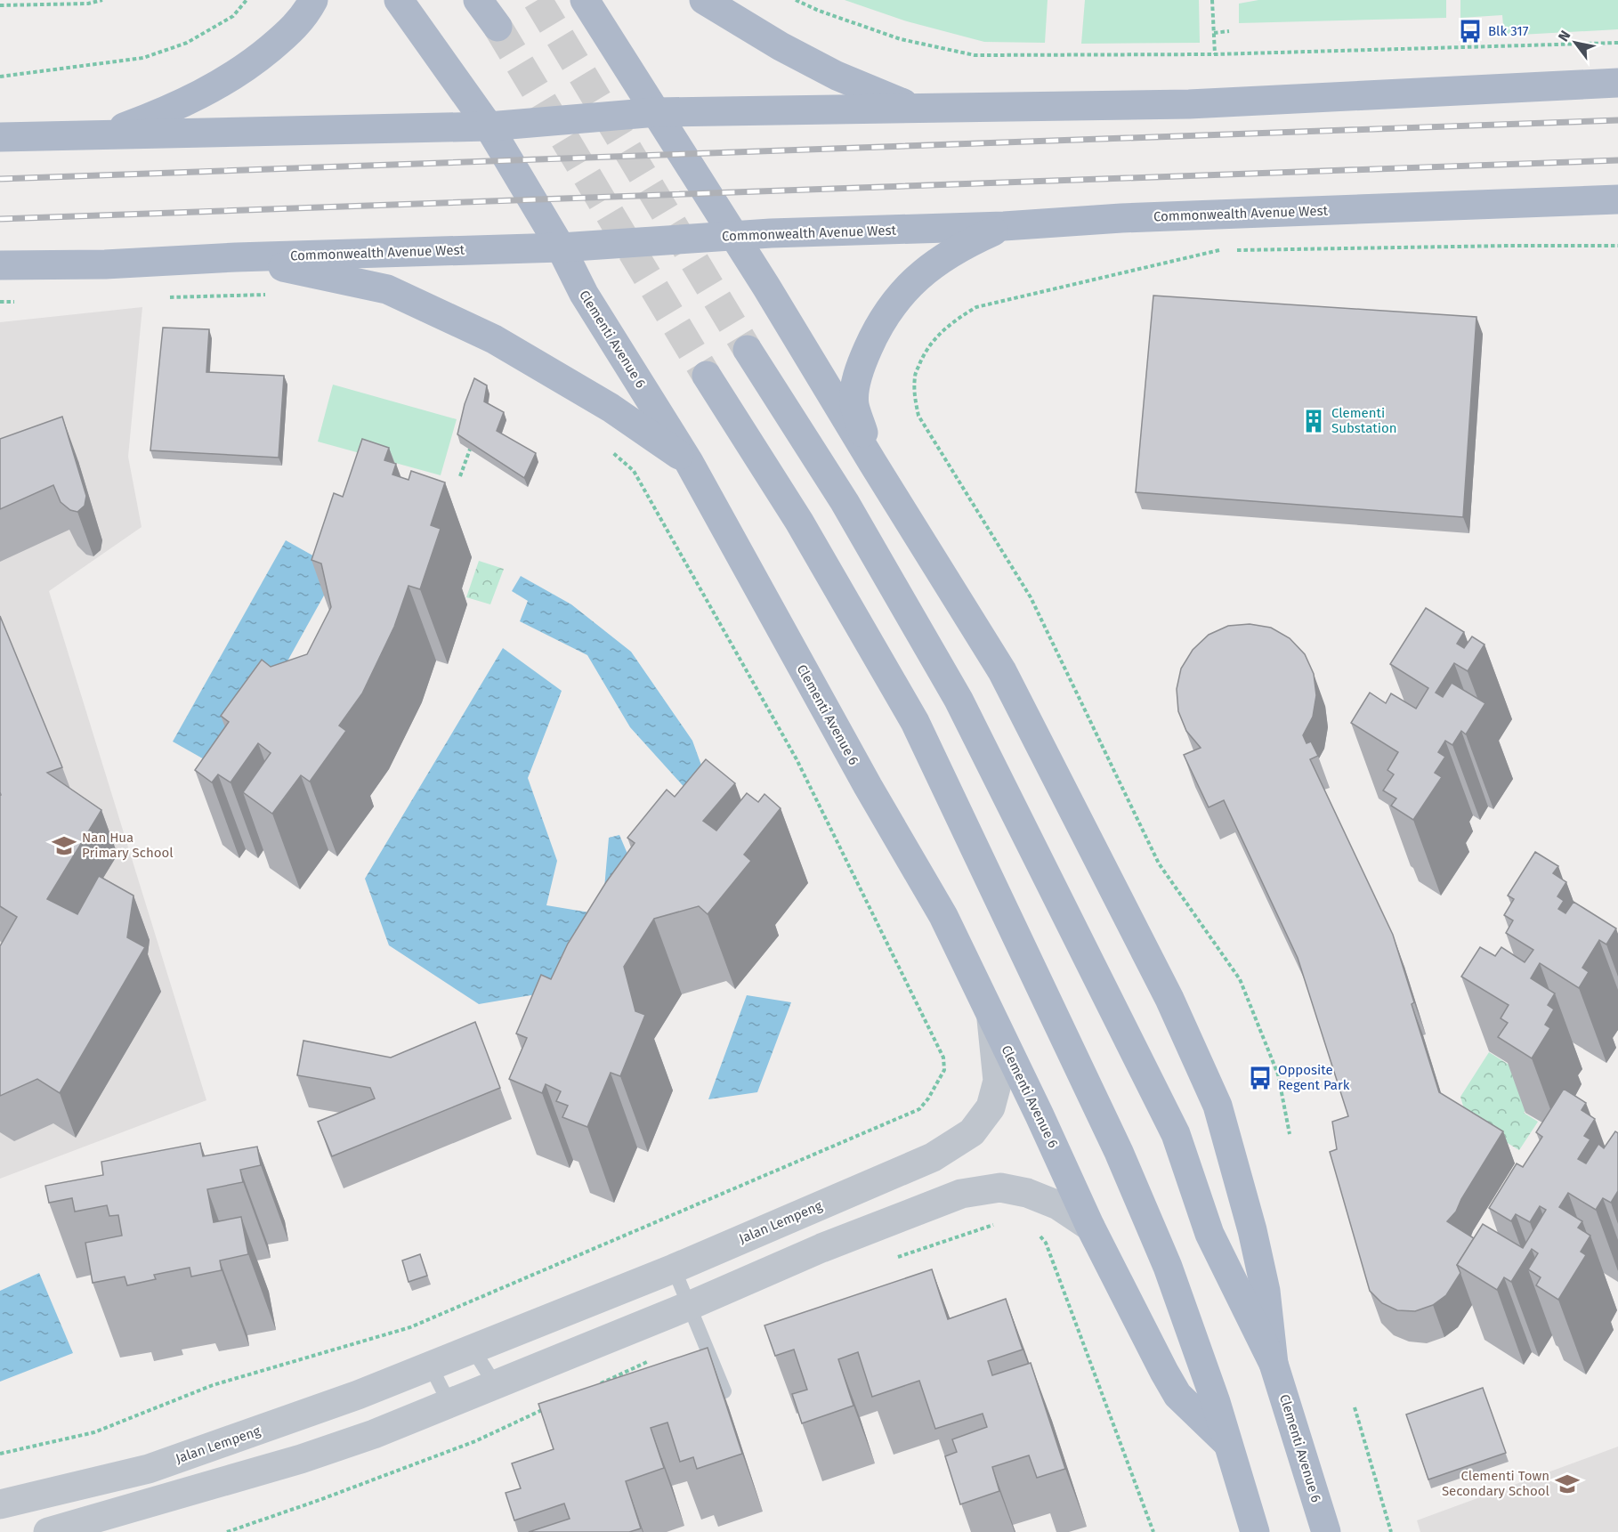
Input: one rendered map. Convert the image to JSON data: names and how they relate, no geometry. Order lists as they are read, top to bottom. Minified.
{"streets":{"main road":["Commonwealth Avenue West","Clementi Avenue 6"],"street":["Jalan Lempeng"]},"crossings":[["Commonwealth Avenue West","Clementi Avenue 6"],["Clementi Avenue 6","Jalan Lempeng"]],"places":{"bus stop":["Blk 317","Opposite Regent Park"],"building":["Clementi Substation"],"school or university":["Nan Hua Primary School","Clementi Town Secondary School"]},"north":"top left"}
